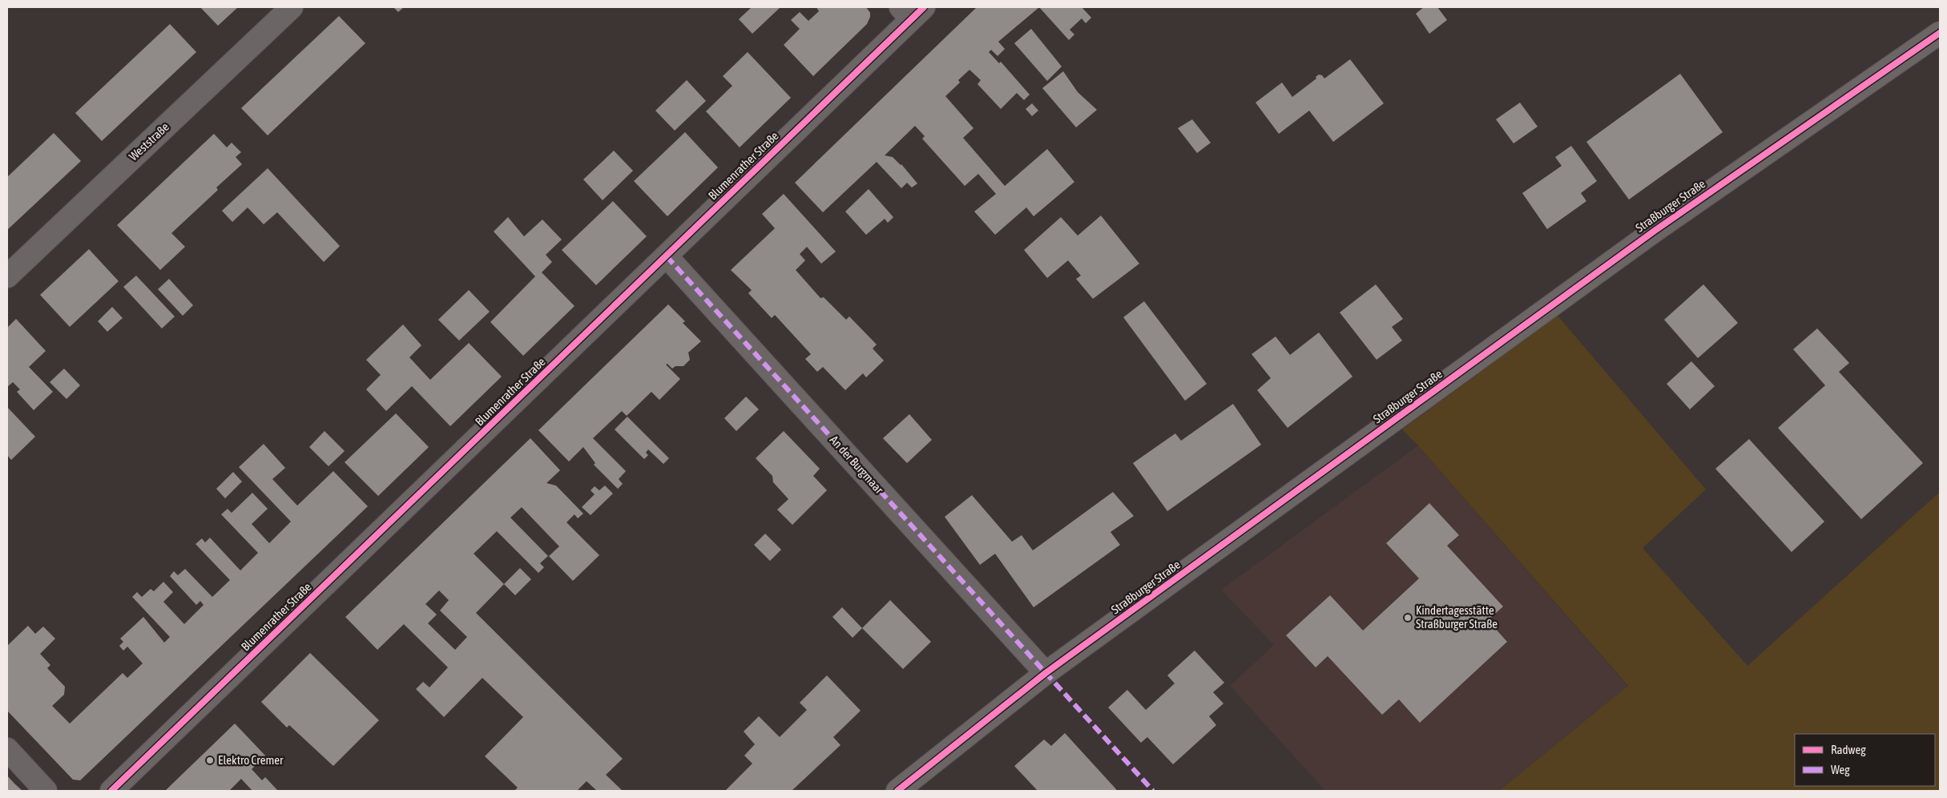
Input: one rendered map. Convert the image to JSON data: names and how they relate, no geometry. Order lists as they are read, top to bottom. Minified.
{"streets":{"street":["Weststraße","Blumenrather Straße","Straßburger Straße","An der Burgmaar"]},"crossings":[["Blumenrather Straße","An der Burgmaar"],["Straßburger Straße","An der Burgmaar"]],"places":["Kindertagesstätte Straßburger Straße","Elektro Cremer"],"legend":["Radweg","Weg"]}
